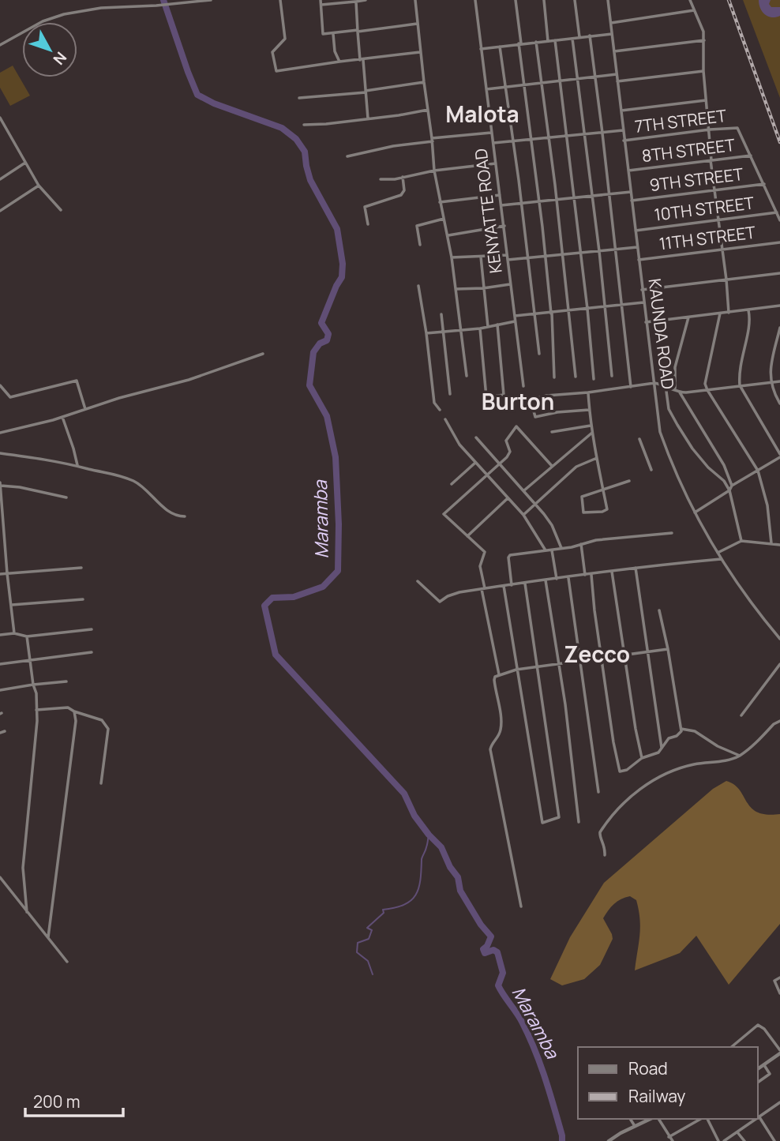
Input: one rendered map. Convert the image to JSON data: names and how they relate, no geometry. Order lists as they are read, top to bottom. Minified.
{"streets":{"street":["7TH STREET","8TH STREET","9TH STREET","10TH STREET","KENYATTE ROAD","11TH STREET","KAUNDA ROAD"]},"crossings":[["7TH STREET","8TH STREET"],["7TH STREET","KAUNDA ROAD"],["8TH STREET","KAUNDA ROAD"],["9TH STREET","KAUNDA ROAD"],["10TH STREET","KAUNDA ROAD"],["11TH STREET","KAUNDA ROAD"]],"districts":["Malota","Burton","Zecco"],"water":["Maramba"],"legend":["Road","Railway"],"scale_bar":"200 m","north":"bottom right"}
